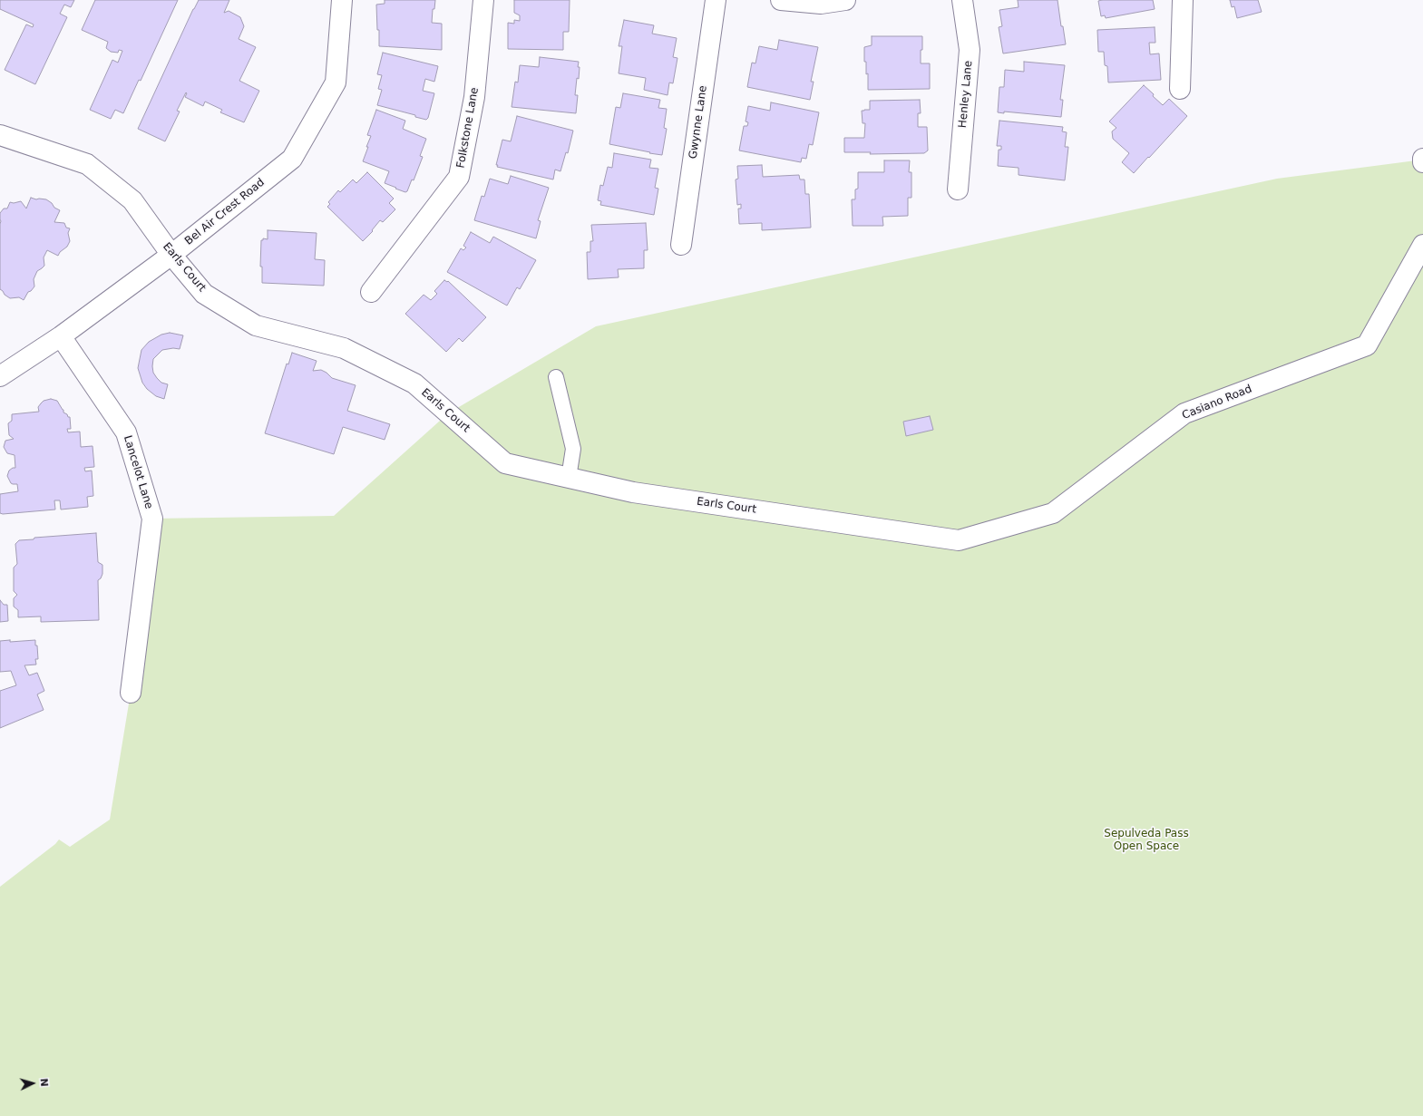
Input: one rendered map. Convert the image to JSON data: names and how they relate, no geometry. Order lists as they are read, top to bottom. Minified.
{"streets":{"street":["Henley Lane","Gwynne Lane","Folkstone Lane","Bel Air Crest Road","Earls Court","Casiano Road","Lancelot Lane"]},"crossings":[["Bel Air Crest Road","Earls Court"],["Bel Air Crest Road","Lancelot Lane"],["Earls Court","Casiano Road"]],"parks":["Sepulveda Pass Open Space"],"north":"right"}
